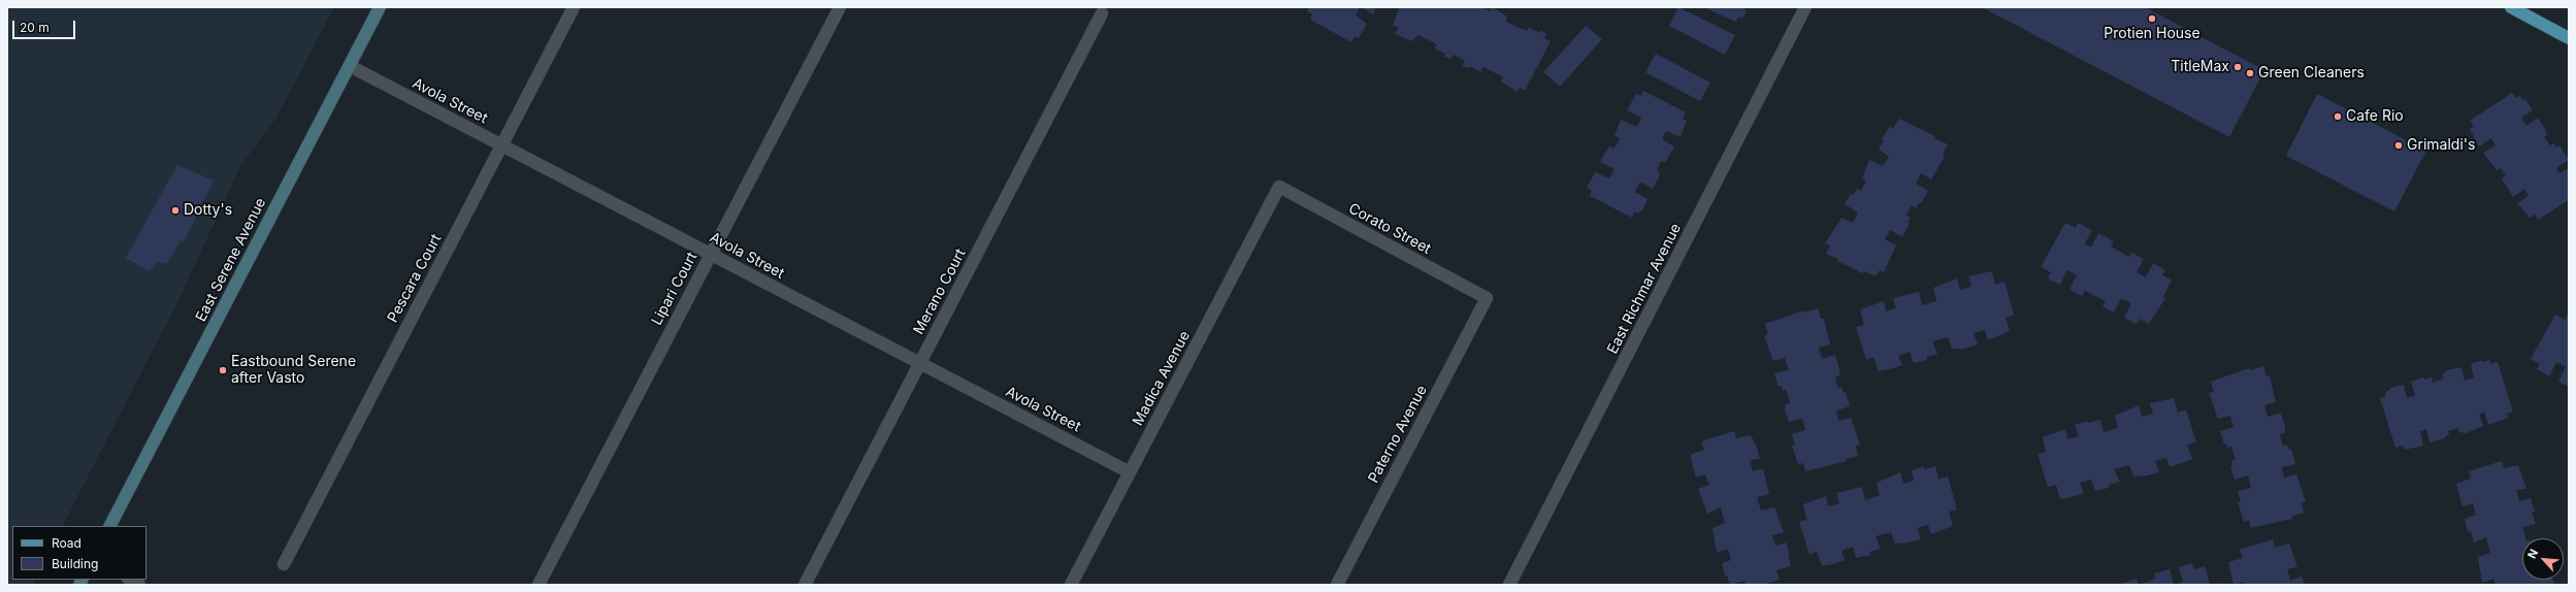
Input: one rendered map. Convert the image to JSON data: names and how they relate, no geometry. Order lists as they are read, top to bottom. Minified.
{"streets":{"main road":["East Serene Avenue"],"street":["Avola Street","Corato Street","Pescara Court","Lipari Court","East Richmar Avenue","Merano Court","Madica Avenue","Paterno Avenue"]},"crossings":[["Avola Street","East Serene Avenue"],["Avola Street","Pescara Court"],["Avola Street","Lipari Court"],["Avola Street","Merano Court"],["Avola Street","Madica Avenue"],["Corato Street","Madica Avenue"],["Corato Street","Paterno Avenue"]],"places":["Protien House","TitleMax","Green Cleaners","Cafe Rio","Grimaldi's","Dotty's","Eastbound Serene after Vasto"],"legend":["Road","Building"],"scale_bar":"20 m","north":"top left"}
